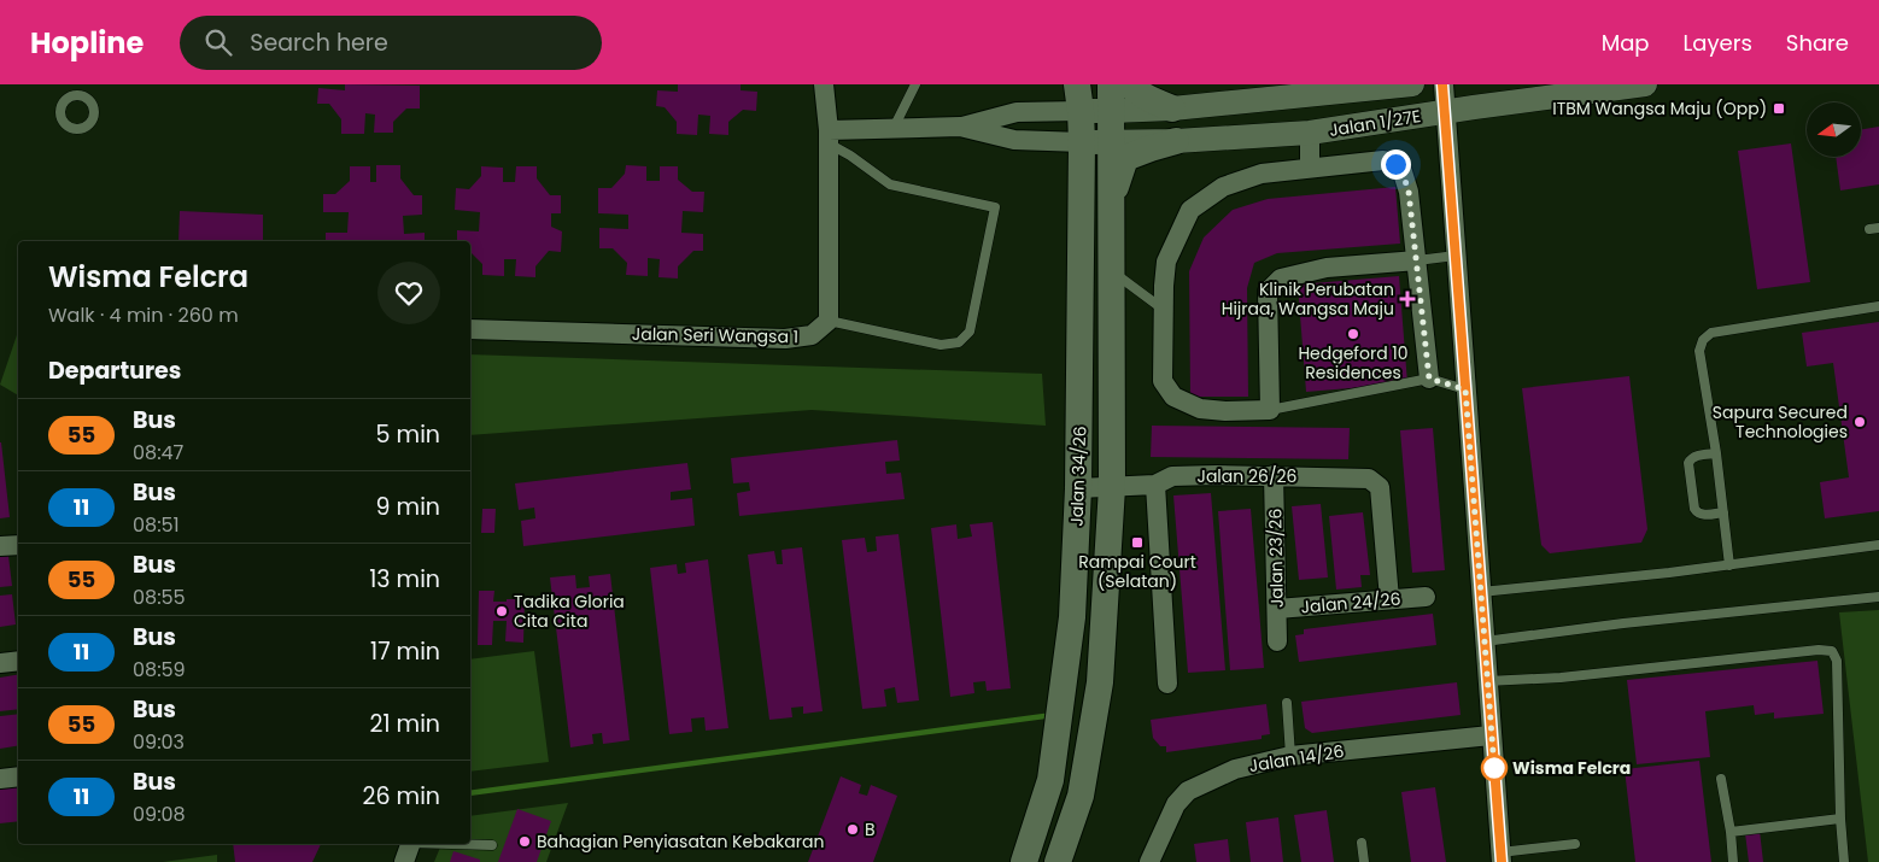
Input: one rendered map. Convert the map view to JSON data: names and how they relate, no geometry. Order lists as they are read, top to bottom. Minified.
{"streets":{"main road":["Jalan 34/26"],"street":["Jalan 1/27E","Jalan Seri Wangsa 1","Jalan 26/26","Jalan 23/26","Jalan 24/26","Jalan 14/26"]},"crossings":[["Jalan 34/26","Jalan 26/26"],["Jalan 26/26","Jalan 23/26"],["Jalan 26/26","Jalan 24/26"],["Jalan 23/26","Jalan 24/26"]],"places":{"transit":["ITBM Wangsa Maju (Opp)","Rampai Court (Selatan)"],"health":["Klinik Perubatan Hijraa, Wangsa Maju"],"other":["Hedgeford 10 Residences","Sapura Secured Technologies","Tadika Gloria Cita Cita","Wisma Felcra","B","Bahagian Penyiasatan Kebakaran"]},"lines":["bus line 55"],"north":"left","page":{"header":"Hopline","search":"Search here","nav":["Map","Layers","Share"],"heading":[["Wisma Felcra","Walk · 4 min · 260 m"],"Departures"],"list":[{"mark":"55","name":"Bus","note":"08:47","value":"5 min"},{"mark":"11","name":"Bus","note":"08:51","value":"9 min"},{"mark":"55","name":"Bus","note":"08:55","value":"13 min"},{"mark":"11","name":"Bus","note":"08:59","value":"17 min"},{"mark":"55","name":"Bus","note":"09:03","value":"21 min"},{"mark":"11","name":"Bus","note":"09:08","value":"26 min"}]}}
